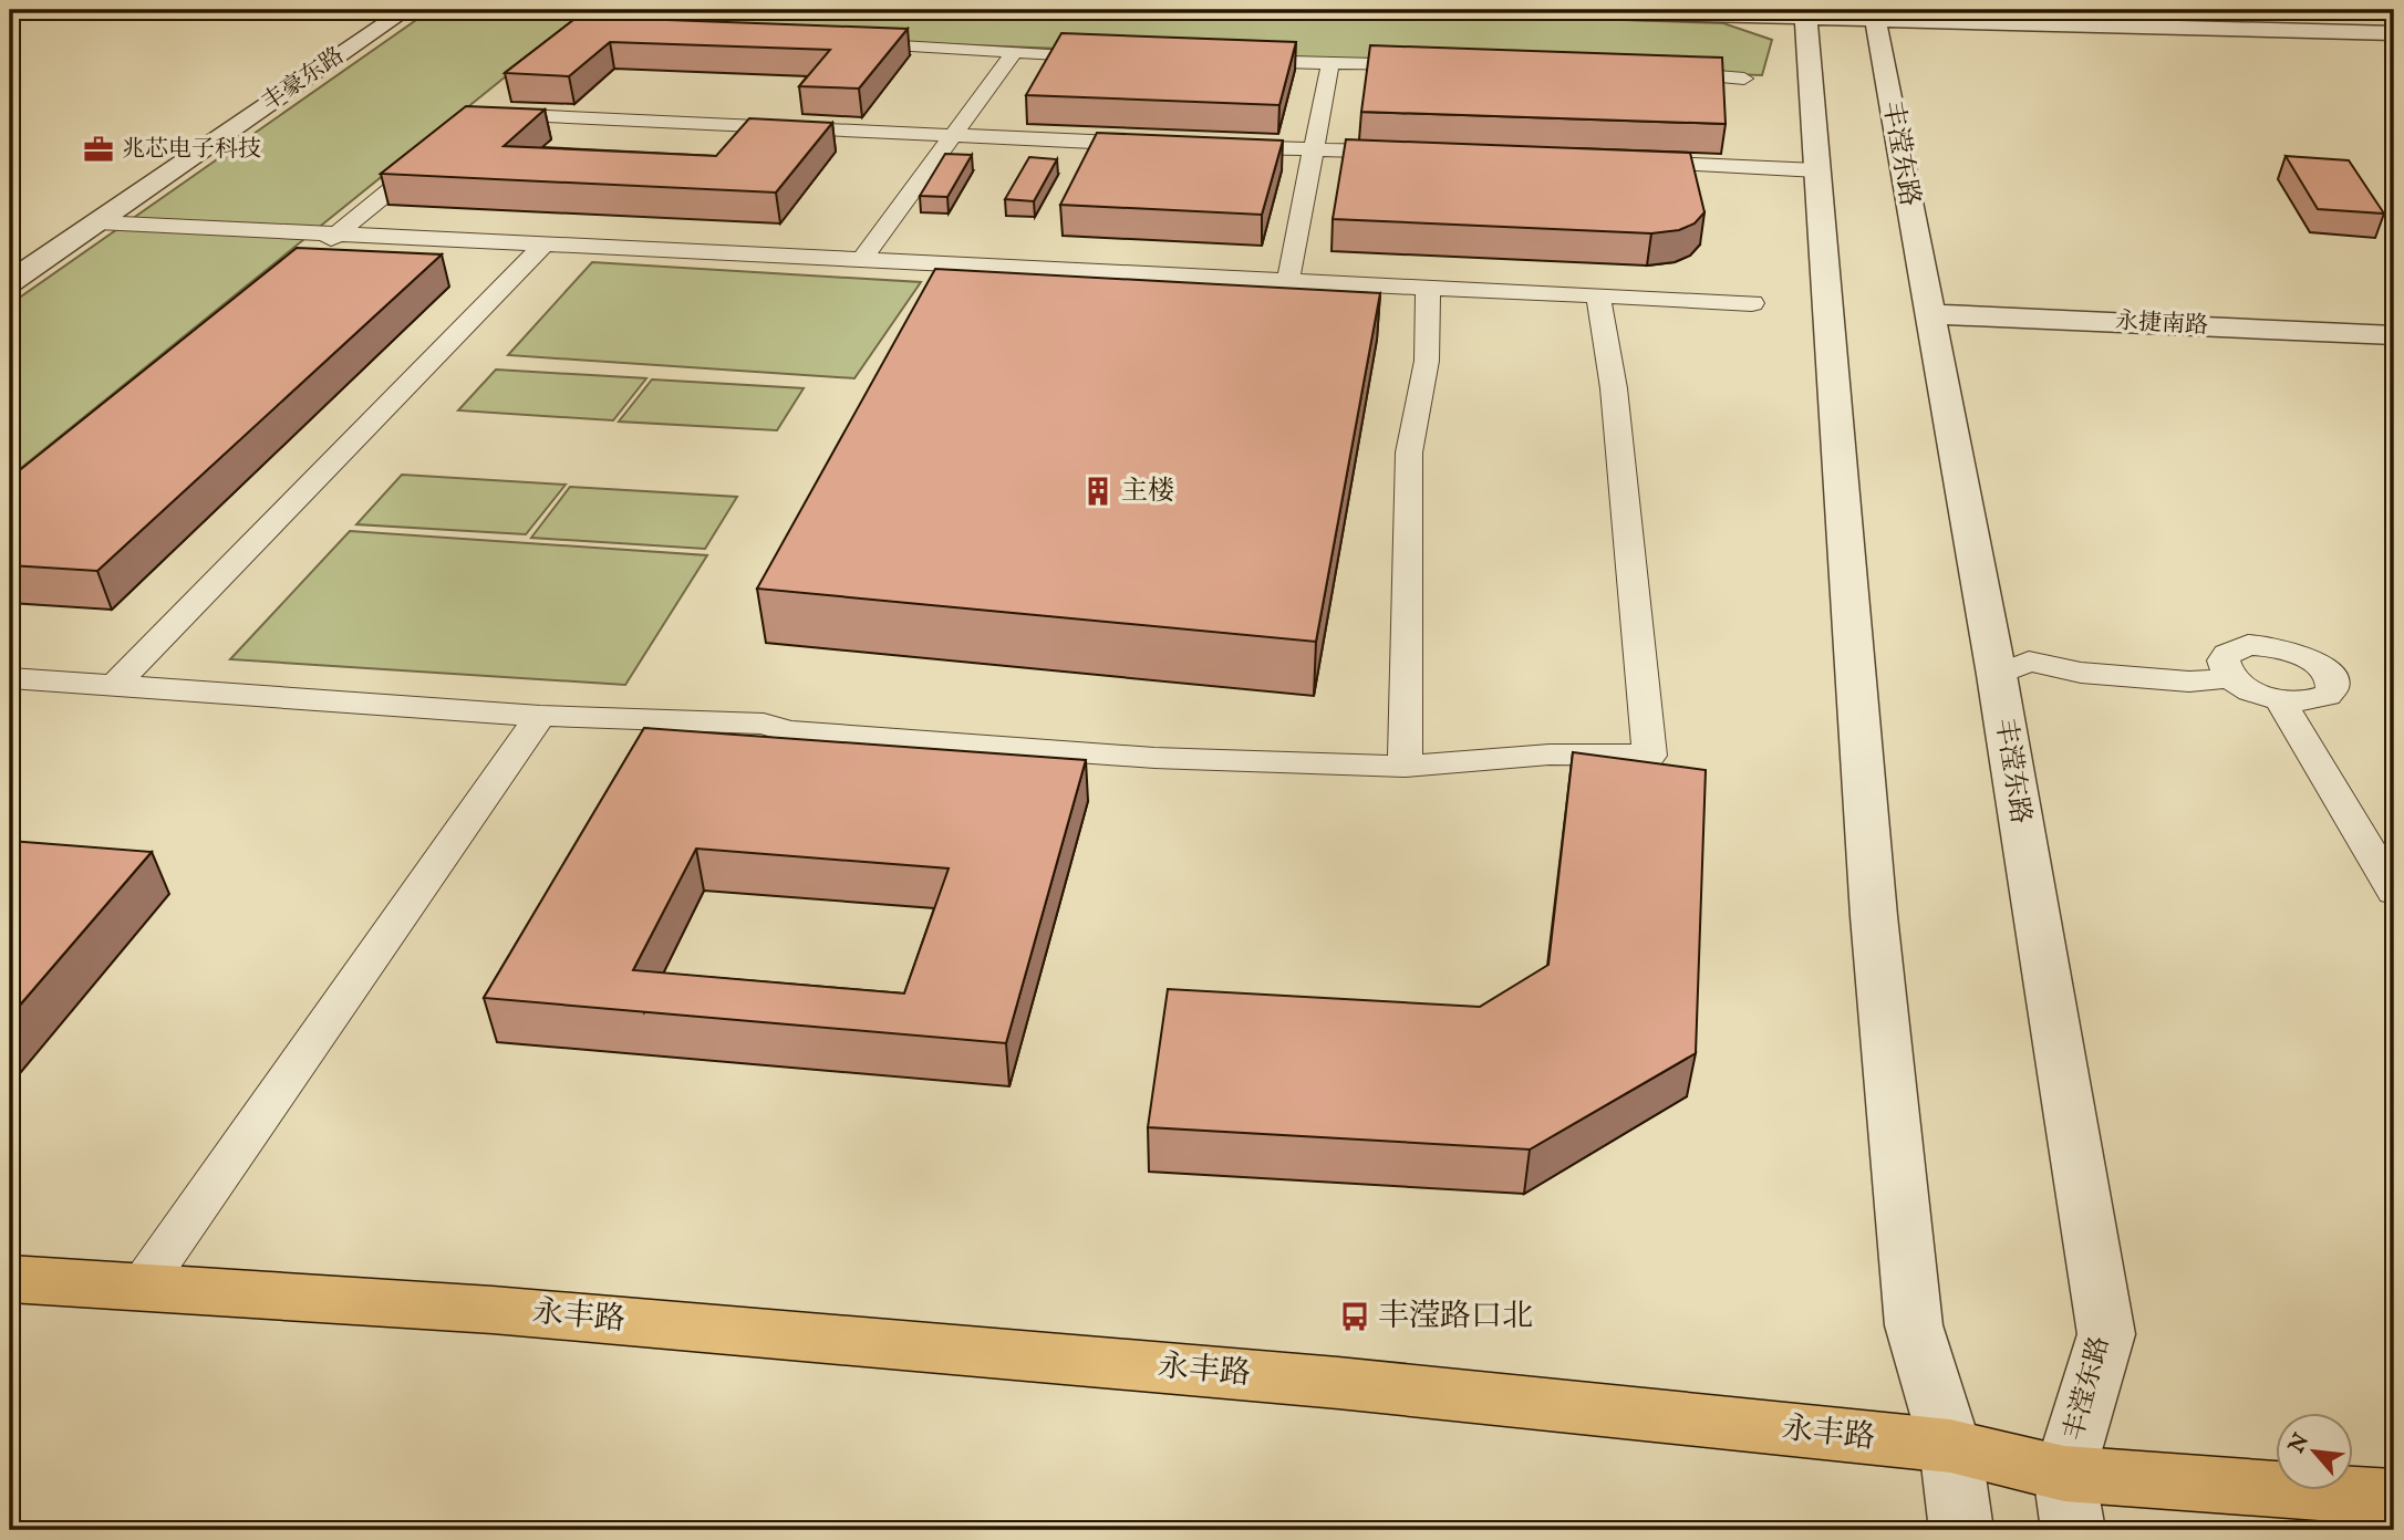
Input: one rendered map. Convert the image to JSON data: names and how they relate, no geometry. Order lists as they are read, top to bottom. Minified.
{"streets":{"main road":["永丰路"],"street":["丰豪东路","丰滢东路","永捷南路"]},"crossings":[["丰滢东路","永捷南路"],["丰滢东路","永丰路"]],"places":{"office":["兆芯电子科技"],"building":["主楼"],"bus stop":["丰滢路口北"]},"north":"top left"}
